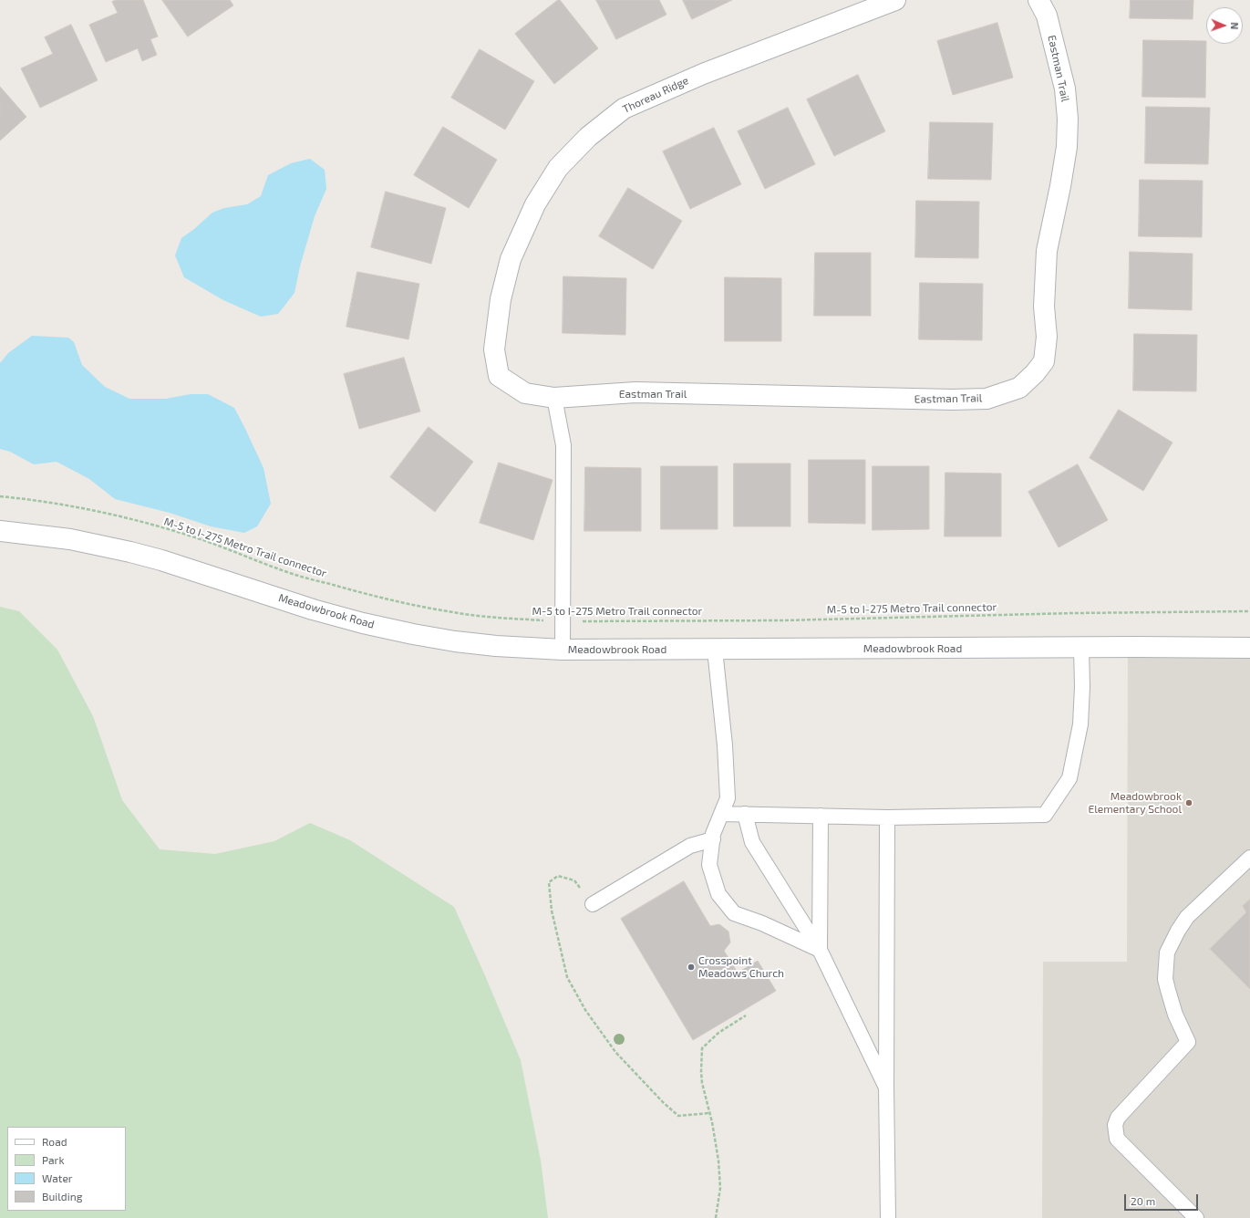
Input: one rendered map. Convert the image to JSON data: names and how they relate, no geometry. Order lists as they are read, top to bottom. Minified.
{"streets":{"street":["Eastman Trail","Thoreau Ridge","Meadowbrook Road"],"path":["M-5 to I-275 Metro Trail connector"]},"crossings":[["Eastman Trail","Thoreau Ridge"]],"places":["Meadowbrook Elementary School","Crosspoint Meadows Church"],"legend":["Road","Park","Water","Building"],"scale_bar":"20 m","north":"right"}
